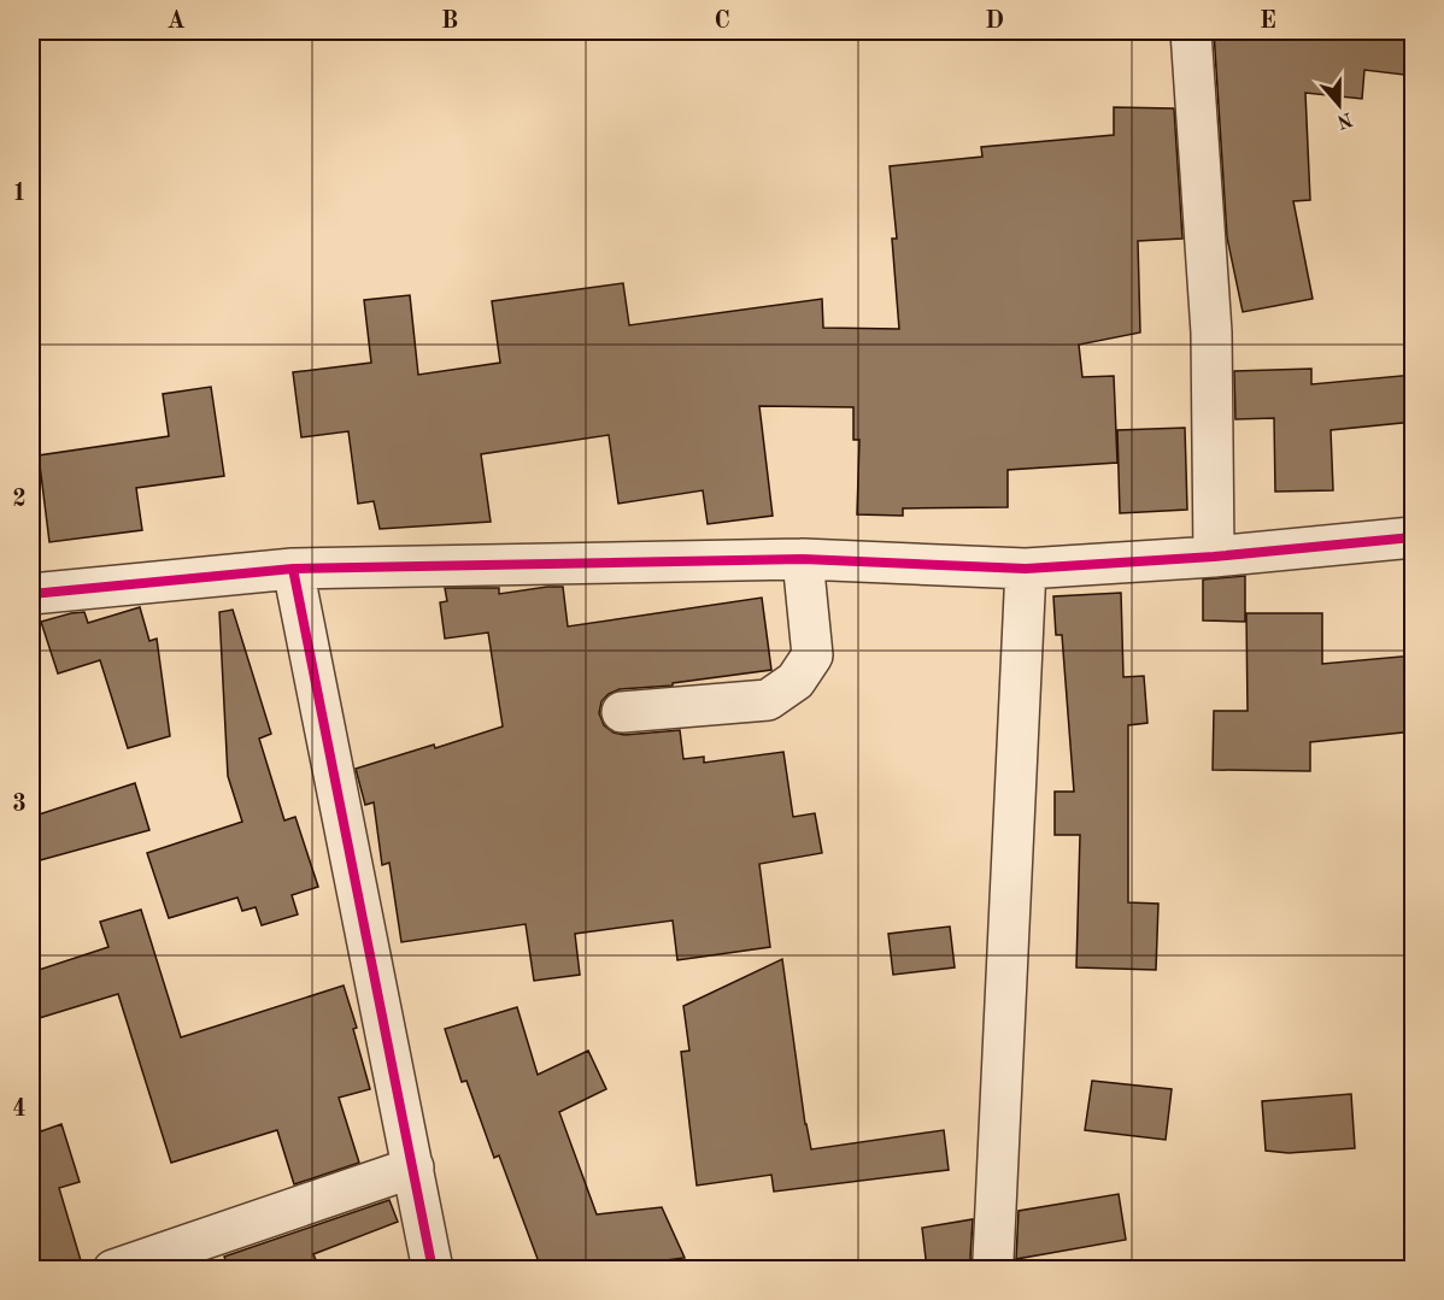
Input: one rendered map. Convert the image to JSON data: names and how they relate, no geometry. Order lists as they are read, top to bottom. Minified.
{"north":"bottom","grid":{"columns":["A","B","C","D","E"],"rows":["1","2","3","4"]}}
